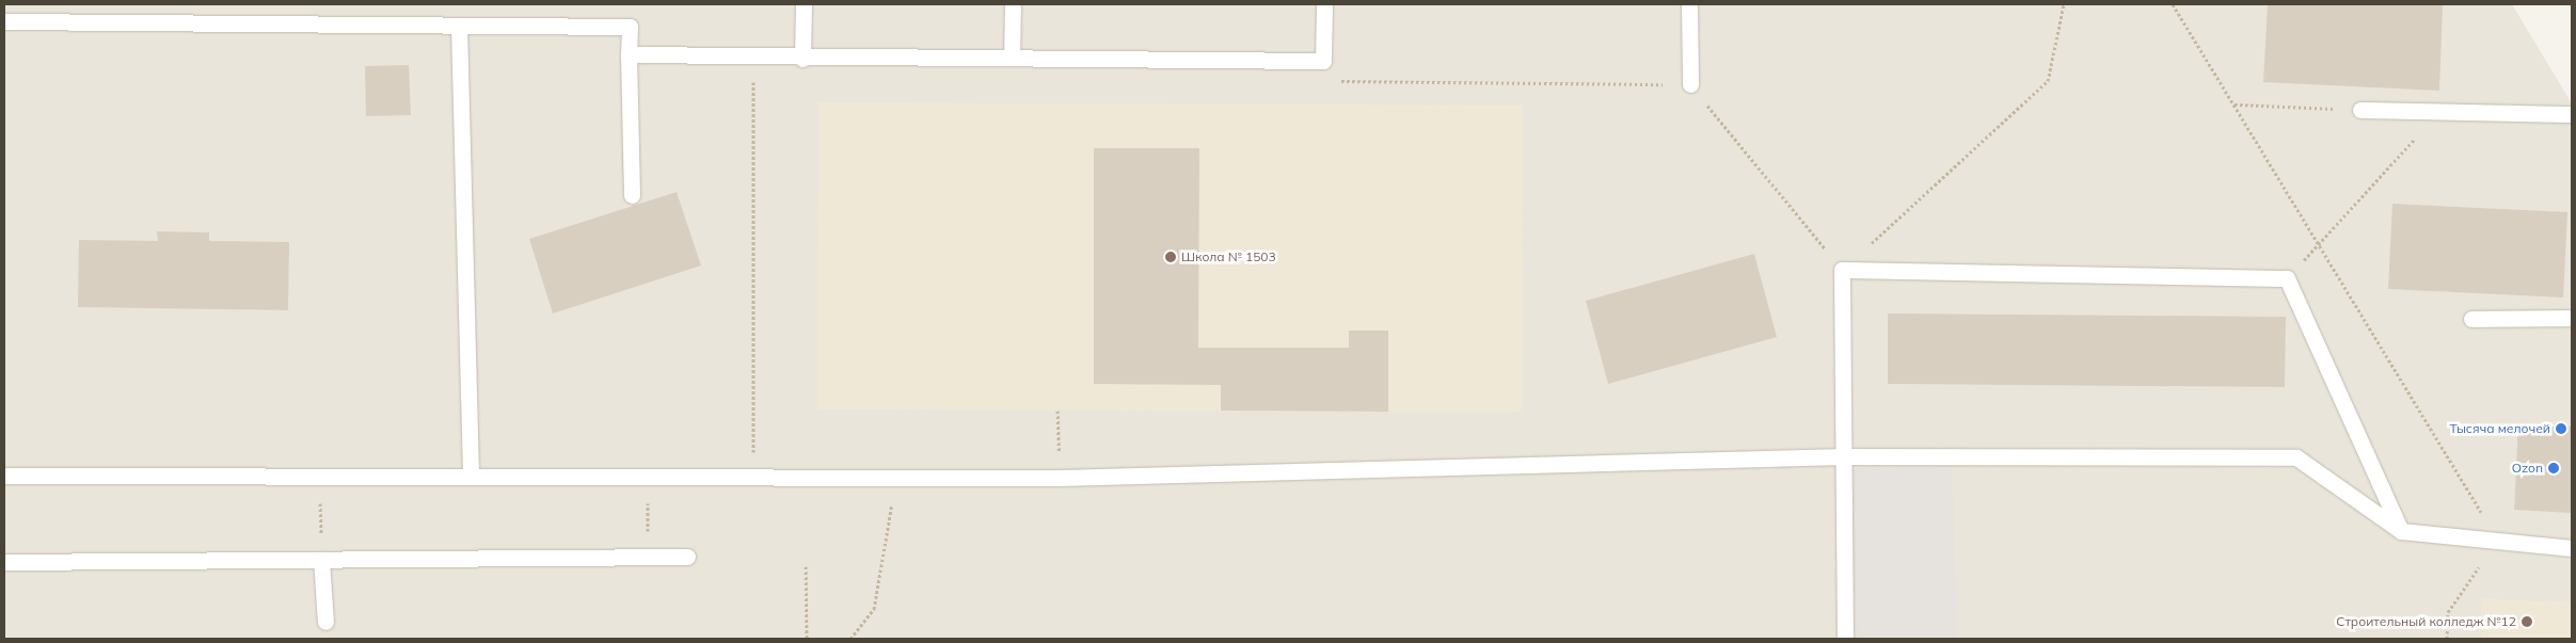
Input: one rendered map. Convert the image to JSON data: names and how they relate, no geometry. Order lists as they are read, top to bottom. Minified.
{"places":["Школа № 1503","Тысяча мелочей","Ozon","Строительный колледж №12"]}
